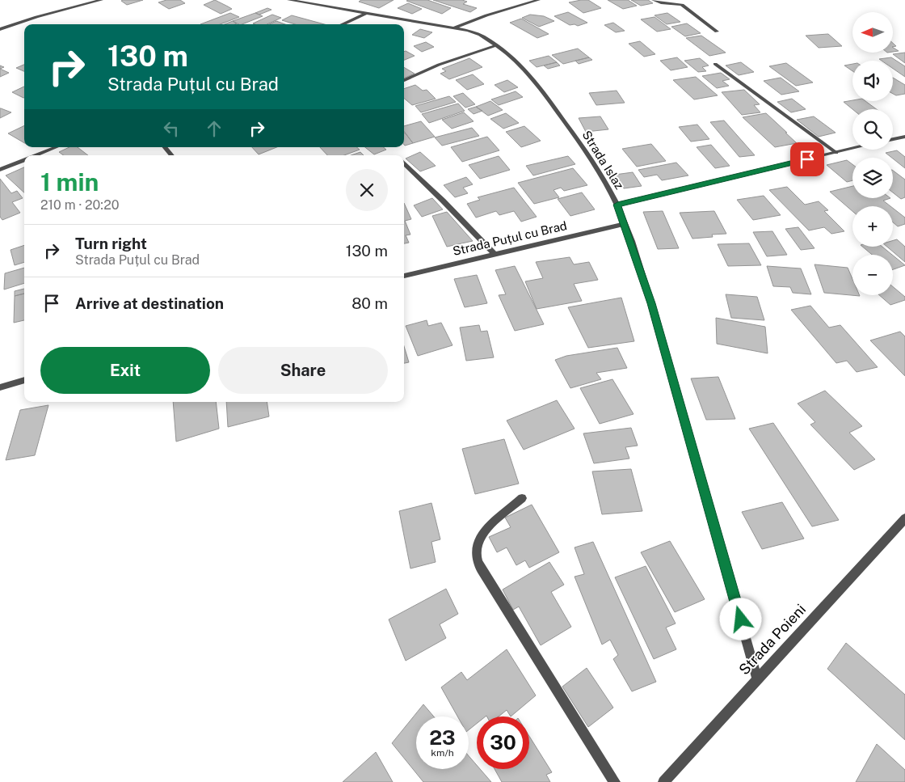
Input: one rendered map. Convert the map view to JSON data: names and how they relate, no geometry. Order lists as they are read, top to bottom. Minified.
{"streets":{"street":["Strada Islaz","Strada Puțul cu Brad","Strada Poieni"]},"crossings":[["Strada Islaz","Strada Puțul cu Brad"],["Strada Islaz","Strada Poieni"]],"north":"left","page":{"map_buttons":["+","−"],"turn":["130 m","Strada Puțul cu Brad"],"heading":["1 min","210 m · 20:20"],"list":[{"name":"Turn right","note":"Strada Puțul cu Brad","value":"130 m"},{"name":"Arrive at destination","value":"80 m"}],"buttons":["Exit","Share"],"speed":"23 km/h","limit":"30"}}
